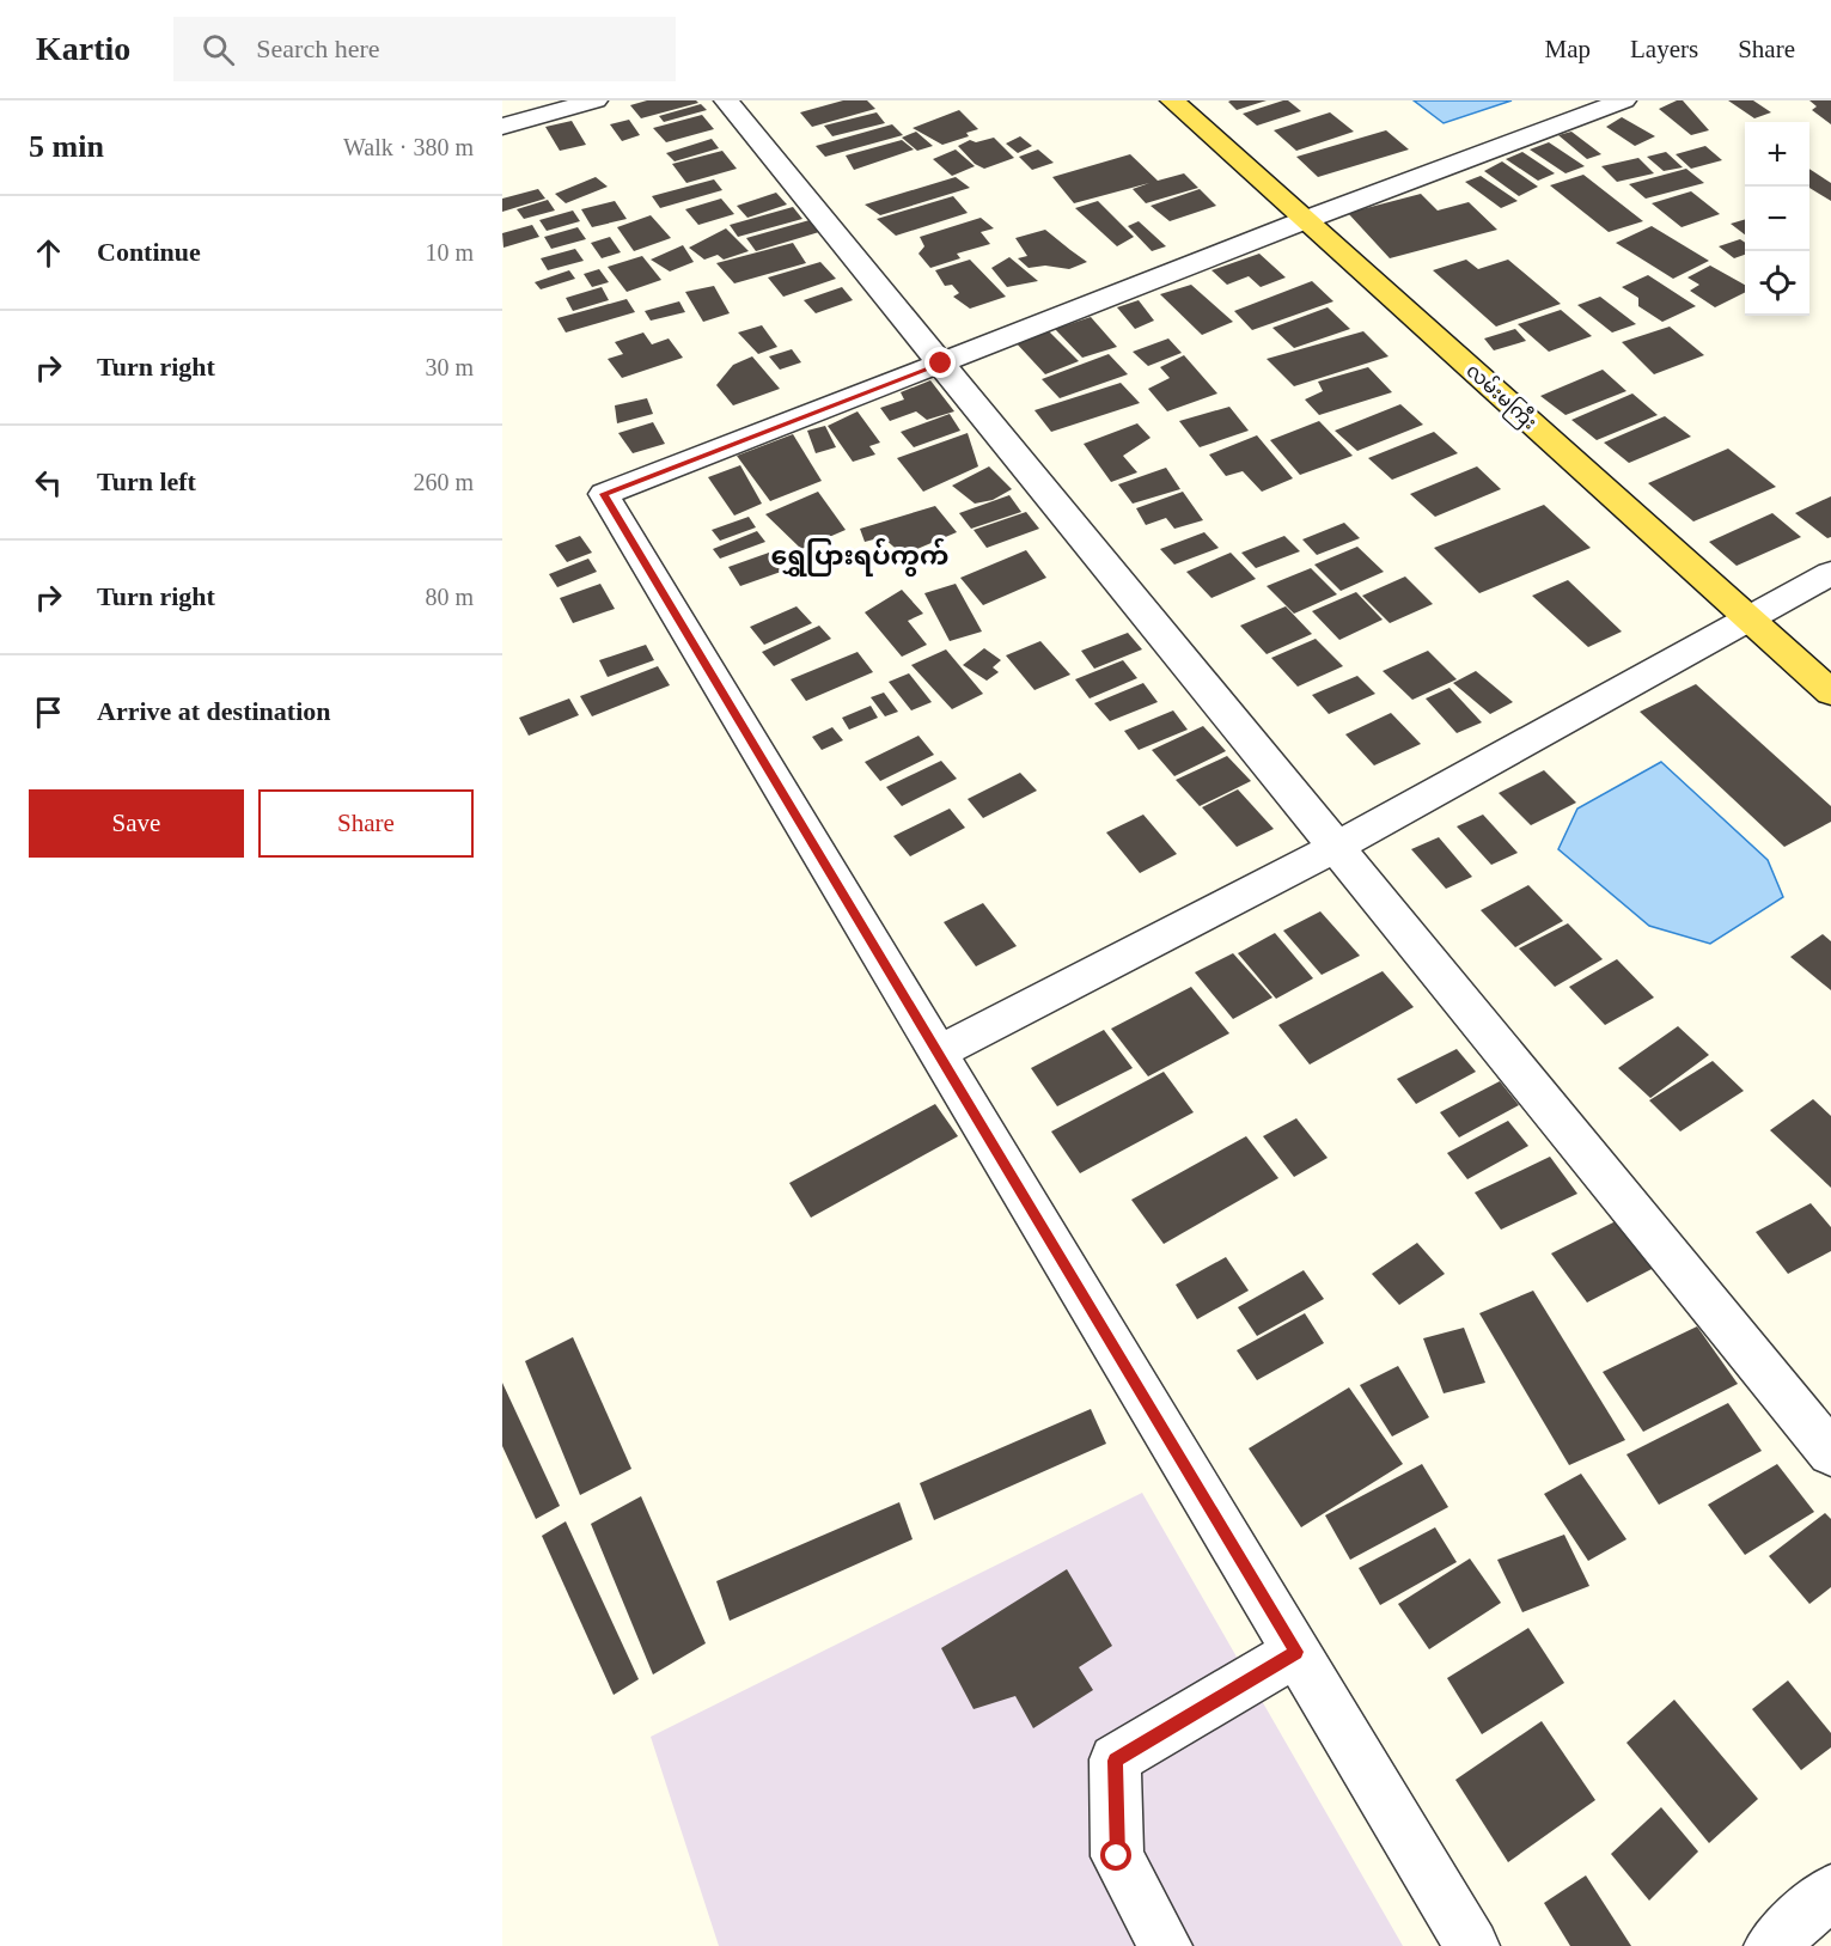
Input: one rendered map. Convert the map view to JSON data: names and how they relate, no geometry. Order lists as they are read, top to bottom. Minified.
{"streets":{"main road":["လမ်းမကြီး"]},"districts":["ရွှေပြားရပ်ကွက်"],"page":{"header":"Kartio","search":"Search here","nav":["Map","Layers","Share"],"heading":["5 min","Walk · 380 m"],"map_buttons":["+","−"],"list":[["Continue","10 m"],["Turn right","30 m"],["Turn left","260 m"],["Turn right","80 m"],"Arrive at destination"],"buttons":["Save","Share"]}}
